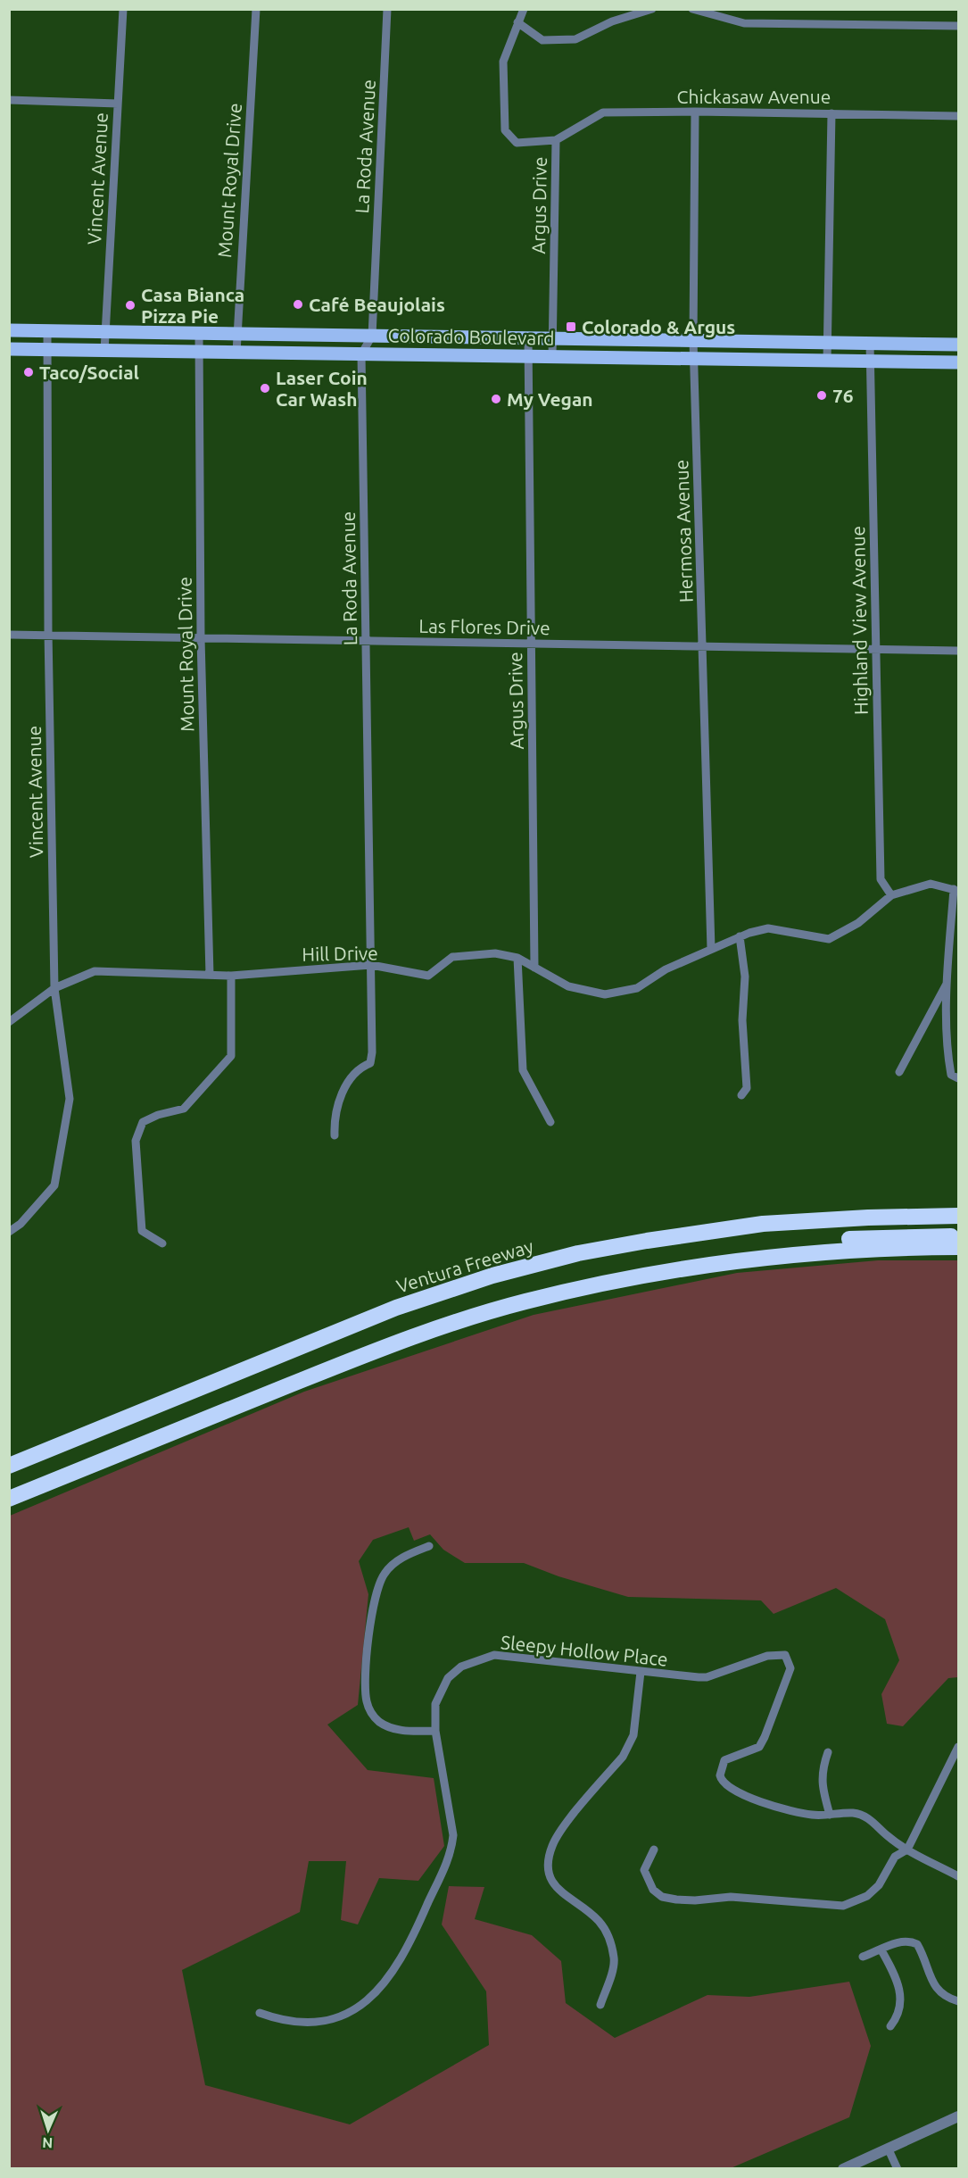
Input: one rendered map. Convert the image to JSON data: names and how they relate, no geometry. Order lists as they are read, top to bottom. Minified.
{"streets":{"highway":["Ventura Freeway"],"main road":["Colorado Boulevard"],"street":["Chickasaw Avenue","La Roda Avenue","Vincent Avenue","Mount Royal Drive","Argus Drive","Hermosa Avenue","Highland View Avenue","Las Flores Drive","Hill Drive","Sleepy Hollow Place"]},"crossings":[["Chickasaw Avenue","Argus Drive"],["Chickasaw Avenue","Hermosa Avenue"],["La Roda Avenue","Colorado Boulevard"],["La Roda Avenue","Las Flores Drive"],["La Roda Avenue","Hill Drive"],["Vincent Avenue","Colorado Boulevard"],["Vincent Avenue","Las Flores Drive"],["Vincent Avenue","Hill Drive"],["Mount Royal Drive","Colorado Boulevard"],["Mount Royal Drive","Las Flores Drive"],["Mount Royal Drive","Hill Drive"],["Argus Drive","Colorado Boulevard"],["Argus Drive","Las Flores Drive"],["Argus Drive","Hill Drive"],["Colorado Boulevard","Hermosa Avenue"],["Colorado Boulevard","Highland View Avenue"],["Hermosa Avenue","Las Flores Drive"],["Hermosa Avenue","Hill Drive"],["Highland View Avenue","Las Flores Drive"],["Highland View Avenue","Hill Drive"]],"places":{"other":["Café Beaujolais","Casa Bianca Pizza Pie","Taco/Social","Laser Coin Car Wash","76","My Vegan"],"transit":["Colorado & Argus"]},"north":"bottom"}
